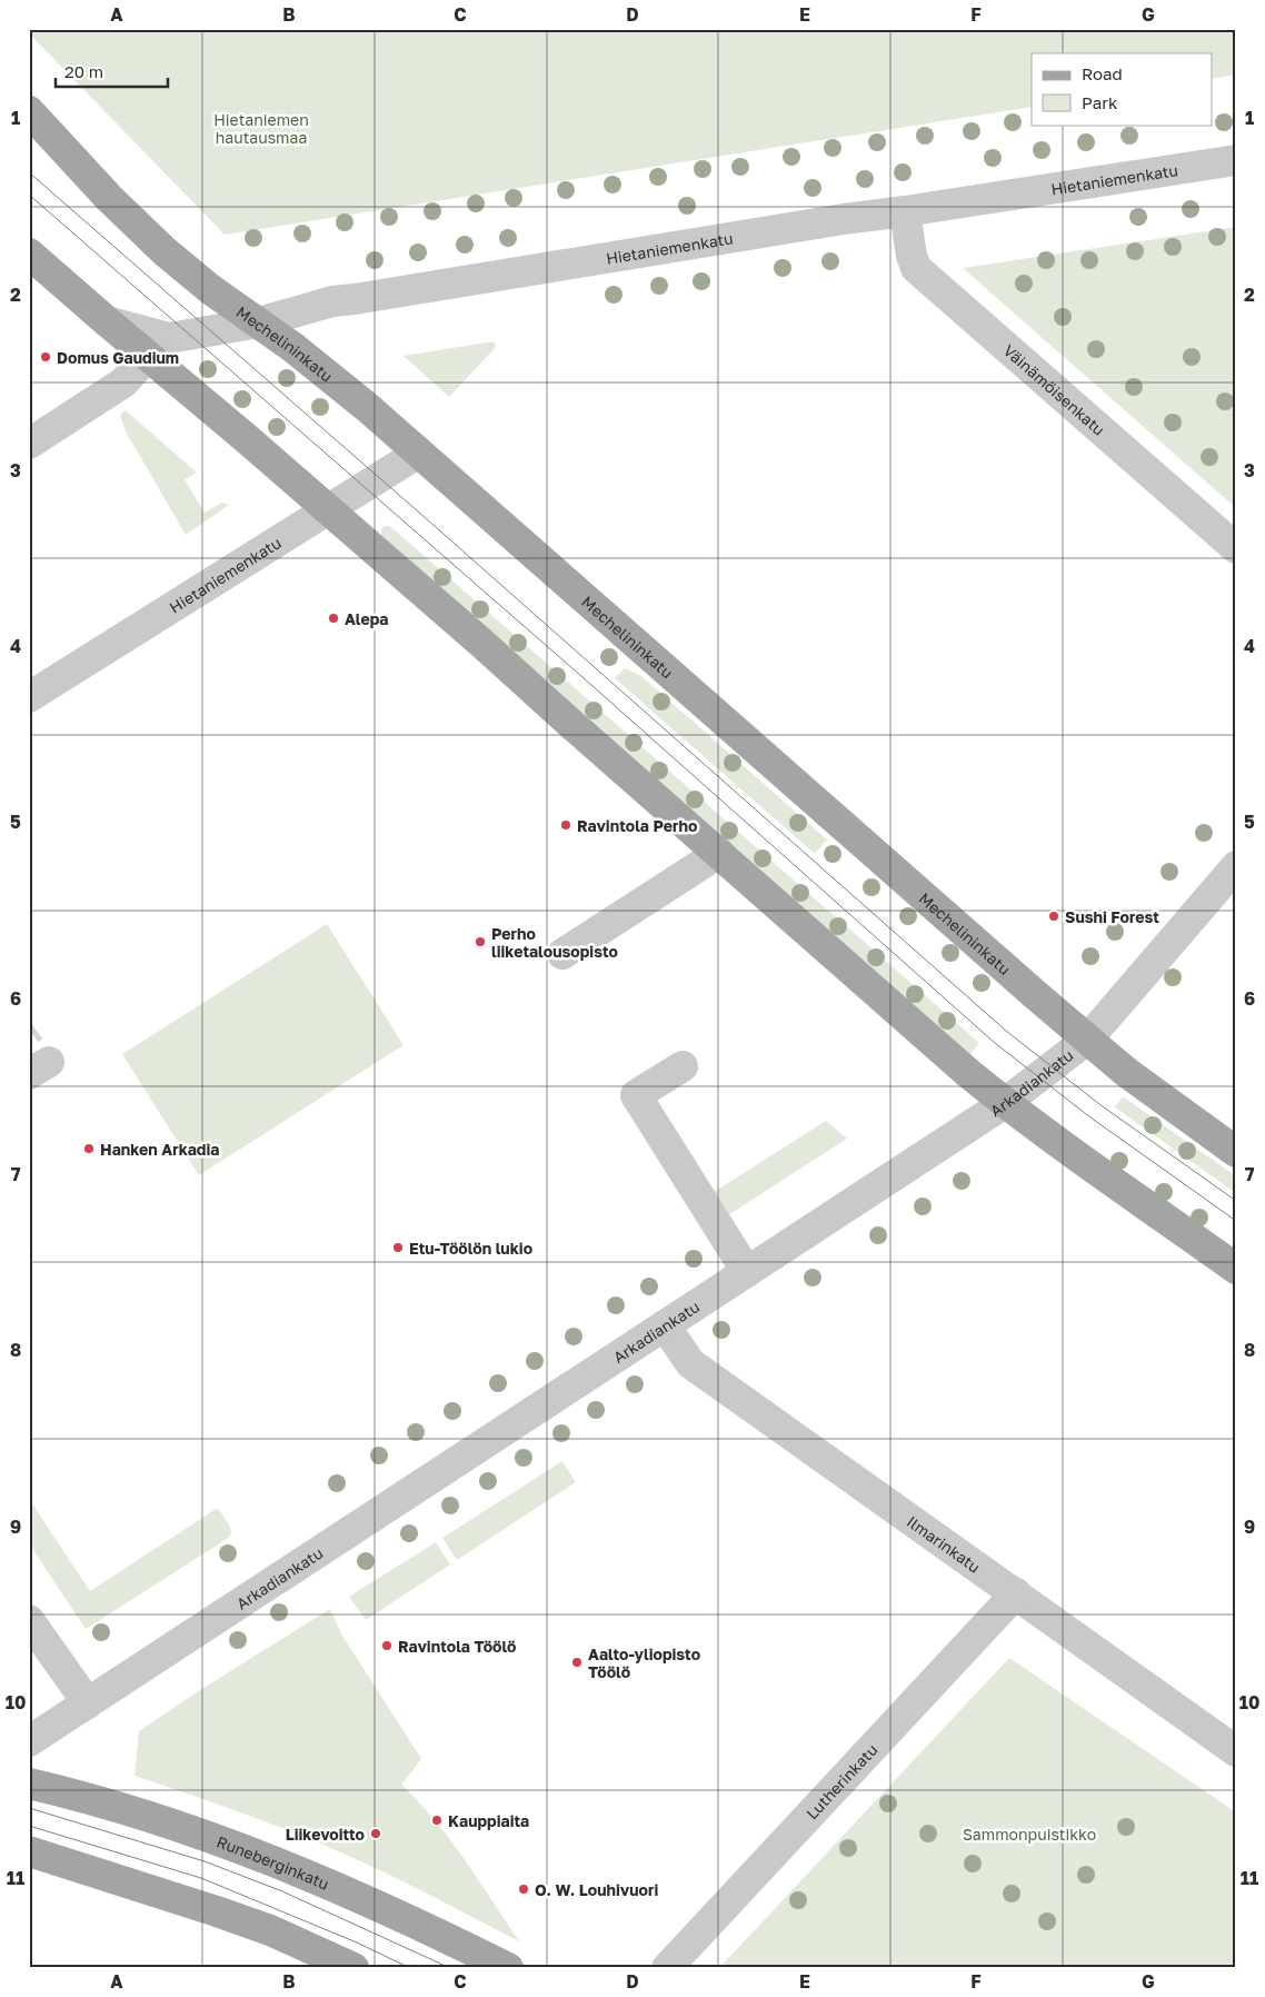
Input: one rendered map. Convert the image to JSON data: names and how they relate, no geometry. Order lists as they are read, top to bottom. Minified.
{"streets":{"main road":["Mechelininkatu","Runeberginkatu"],"street":["Hietaniemenkatu","Väinämöisenkatu","Arkadiankatu","Ilmarinkatu","Lutherinkatu"]},"crossings":[["Hietaniemenkatu","Mechelininkatu"],["Hietaniemenkatu","Väinämöisenkatu"],["Mechelininkatu","Arkadiankatu"],["Arkadiankatu","Ilmarinkatu"],["Ilmarinkatu","Lutherinkatu"]],"parks":["Hietaniemen hautausmaa","Sammonpuistikko"],"places":["Domus Gaudium","Alepa","Ravintola Perho","Sushi Forest","Perho liiketalousopisto","Hanken Arkadia","Etu-Töölön lukio","Ravintola Töölö","Aalto-yliopisto Töölö","Kauppiaita","Liikevoitto","O. W. Louhivuori"],"legend":["Road","Park"],"scale_bar":"20 m","grid":{"columns":["A","B","C","D","E","F","G"],"rows":["1","2","3","4","5","6","7","8","9","10","11"]}}
